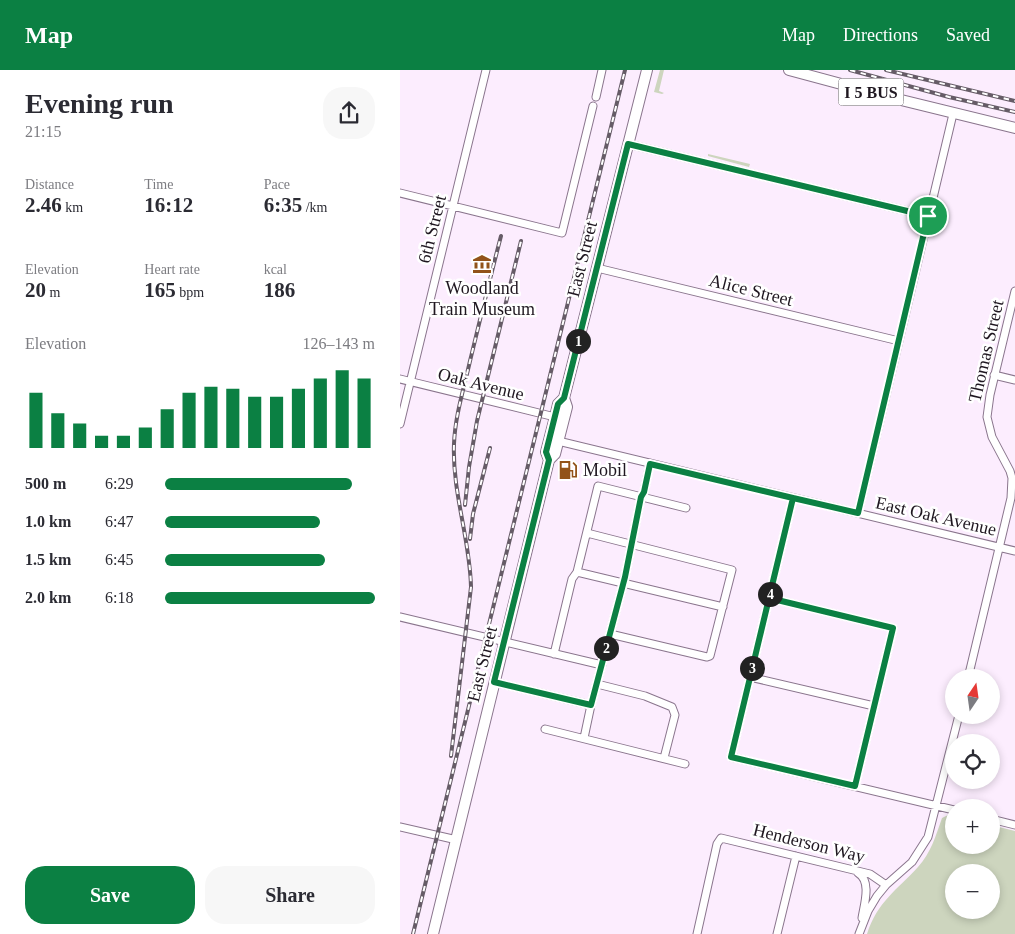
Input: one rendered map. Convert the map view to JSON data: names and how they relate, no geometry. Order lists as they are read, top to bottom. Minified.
{"streets":{"main road":["I 5 BUS","East Street"],"street":["6th Street","Alice Street","Thomas Street","Oak Avenue","East Oak Avenue","Henderson Way"]},"crossings":[["6th Street","Oak Avenue"],["East Street","Alice Street"],["East Street","Oak Avenue"],["East Street","East Oak Avenue"],["Thomas Street","East Oak Avenue"]],"places":{"museum":["Woodland Train Museum"],"fuel station":["Mobil"]},"north":"top","page":{"header":"Map","nav":["Map","Directions","Saved"],"heading":["Evening run","21:15"],"stats":[["Distance","2.46 km"],["Time","16:12"],["Pace","6:35 /km"],["Elevation","20 m"],["Heart rate","165 bpm"],["kcal","186"]],"chart":["Elevation","126–143 m"],"pins":["1","4","2","3"],"list":[{"name":"500 m","note":"6:29"},{"name":"1.0 km","note":"6:47"},{"name":"1.5 km","note":"6:45"},{"name":"2.0 km","note":"6:18"}],"map_buttons":["+","−"],"buttons":["Save","Share"]}}
